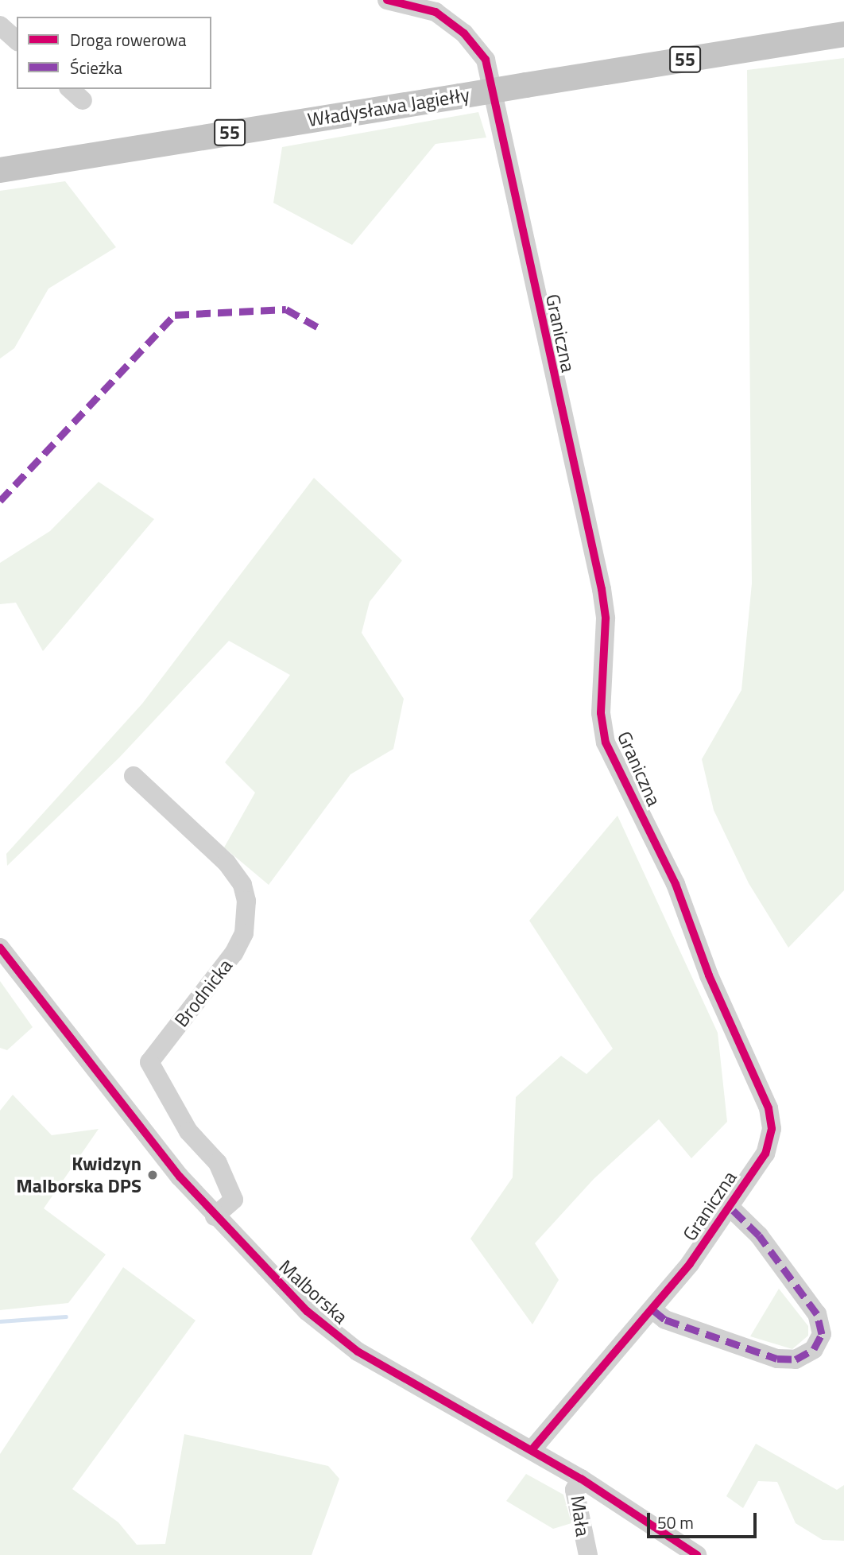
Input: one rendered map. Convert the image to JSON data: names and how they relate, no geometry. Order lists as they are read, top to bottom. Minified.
{"streets":{"main road":["55","Władysława Jagiełły"],"street":["Graniczna","Brodnicka","Malborska","Mała"]},"crossings":[["Graniczna","Malborska"],["Brodnicka","Malborska"],["Malborska","Mała"]],"places":["Kwidzyn Malborska DPS"],"legend":["Droga rowerowa","Ścieżka"],"scale_bar":"50 m"}
